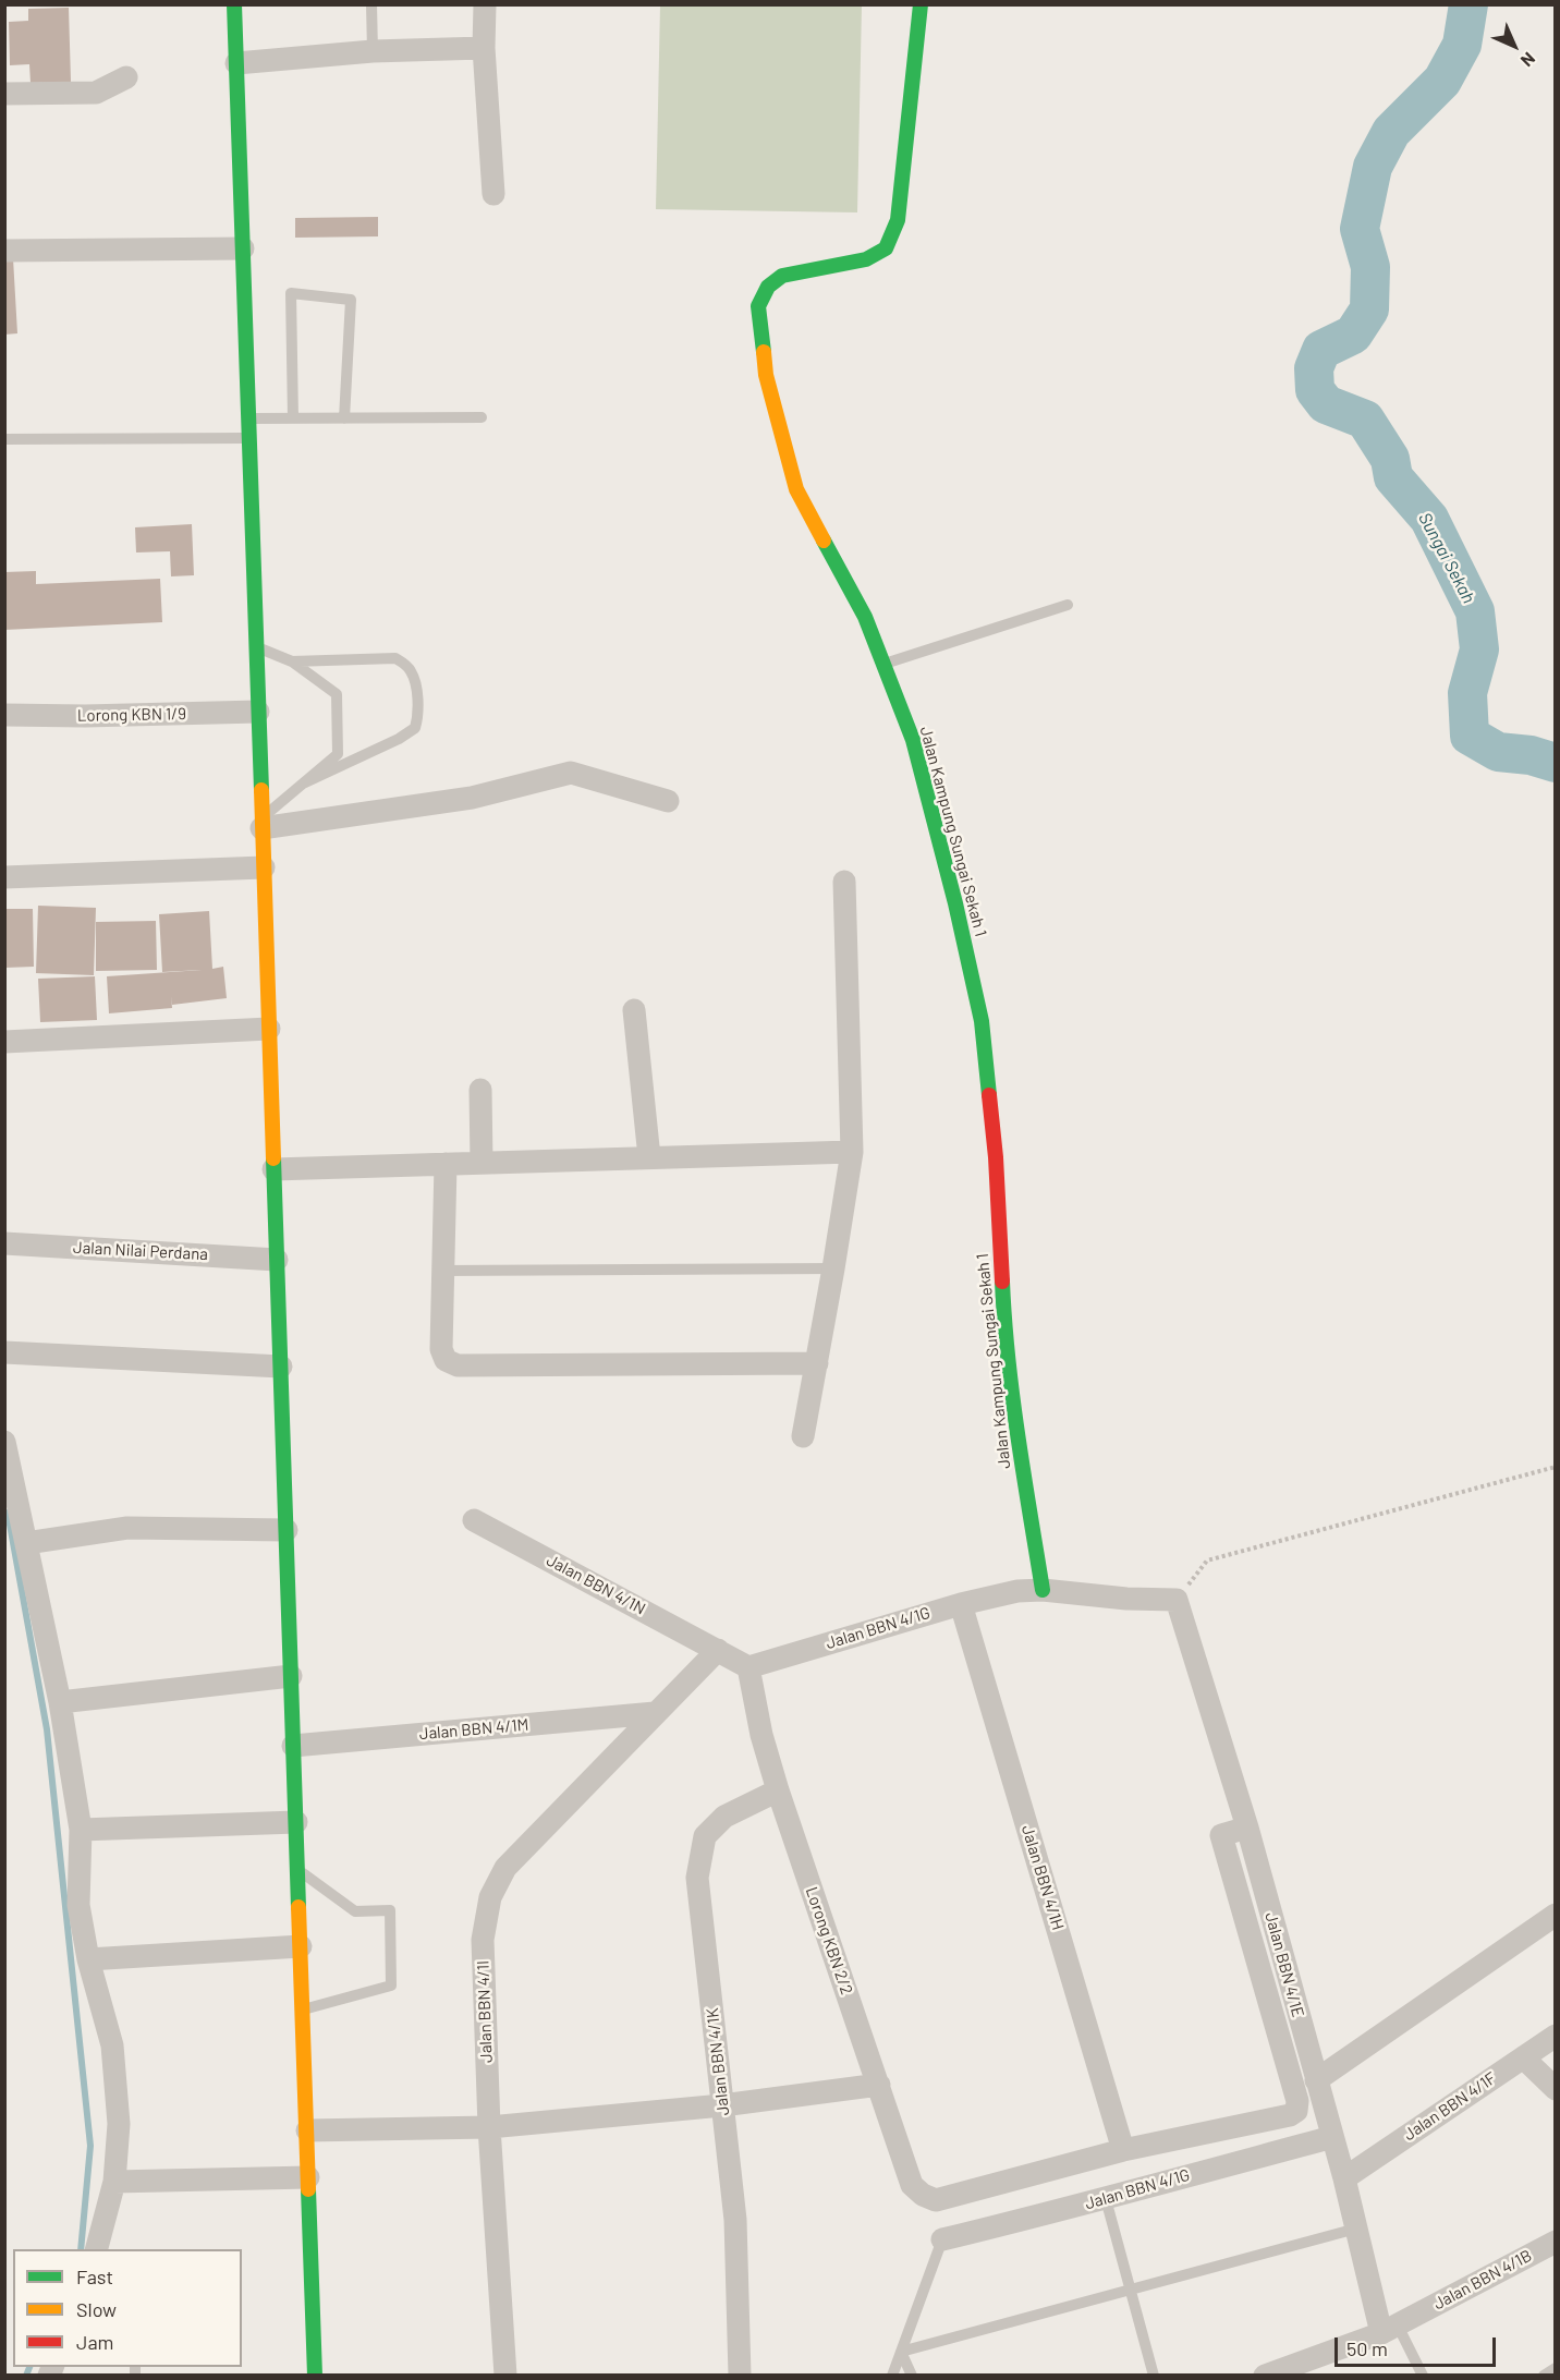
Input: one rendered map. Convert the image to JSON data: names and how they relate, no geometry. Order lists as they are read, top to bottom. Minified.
{"streets":{"main road":["Jalan Kampung Sungai Sekah 1"],"street":["Lorong KBN 1/9","Jalan Nilai Perdana","Jalan BBN 4/1N","Jalan BBN 4/1G","Jalan BBN 4/1M","Jalan BBN 4/1H","Lorong KBN 2/2","Jalan BBN 4/1E","Jalan BBN 4/1I","Jalan BBN 4/1K","Jalan BBN 4/1F","Jalan BBN 4/1B"]},"crossings":[["Jalan Kampung Sungai Sekah 1","Jalan BBN 4/1G"],["Jalan BBN 4/1N","Jalan BBN 4/1I"],["Jalan BBN 4/1G","Jalan BBN 4/1H"],["Jalan BBN 4/1G","Lorong KBN 2/2"],["Jalan BBN 4/1G","Jalan BBN 4/1E"],["Jalan BBN 4/1M","Jalan BBN 4/1I"],["Jalan BBN 4/1H","Lorong KBN 2/2"],["Lorong KBN 2/2","Jalan BBN 4/1K"],["Jalan BBN 4/1E","Jalan BBN 4/1F"],["Jalan BBN 4/1E","Jalan BBN 4/1B"]],"water":["Sungai Sekah"],"legend":["Fast","Slow","Jam"],"scale_bar":"50 m","north":"bottom right"}
